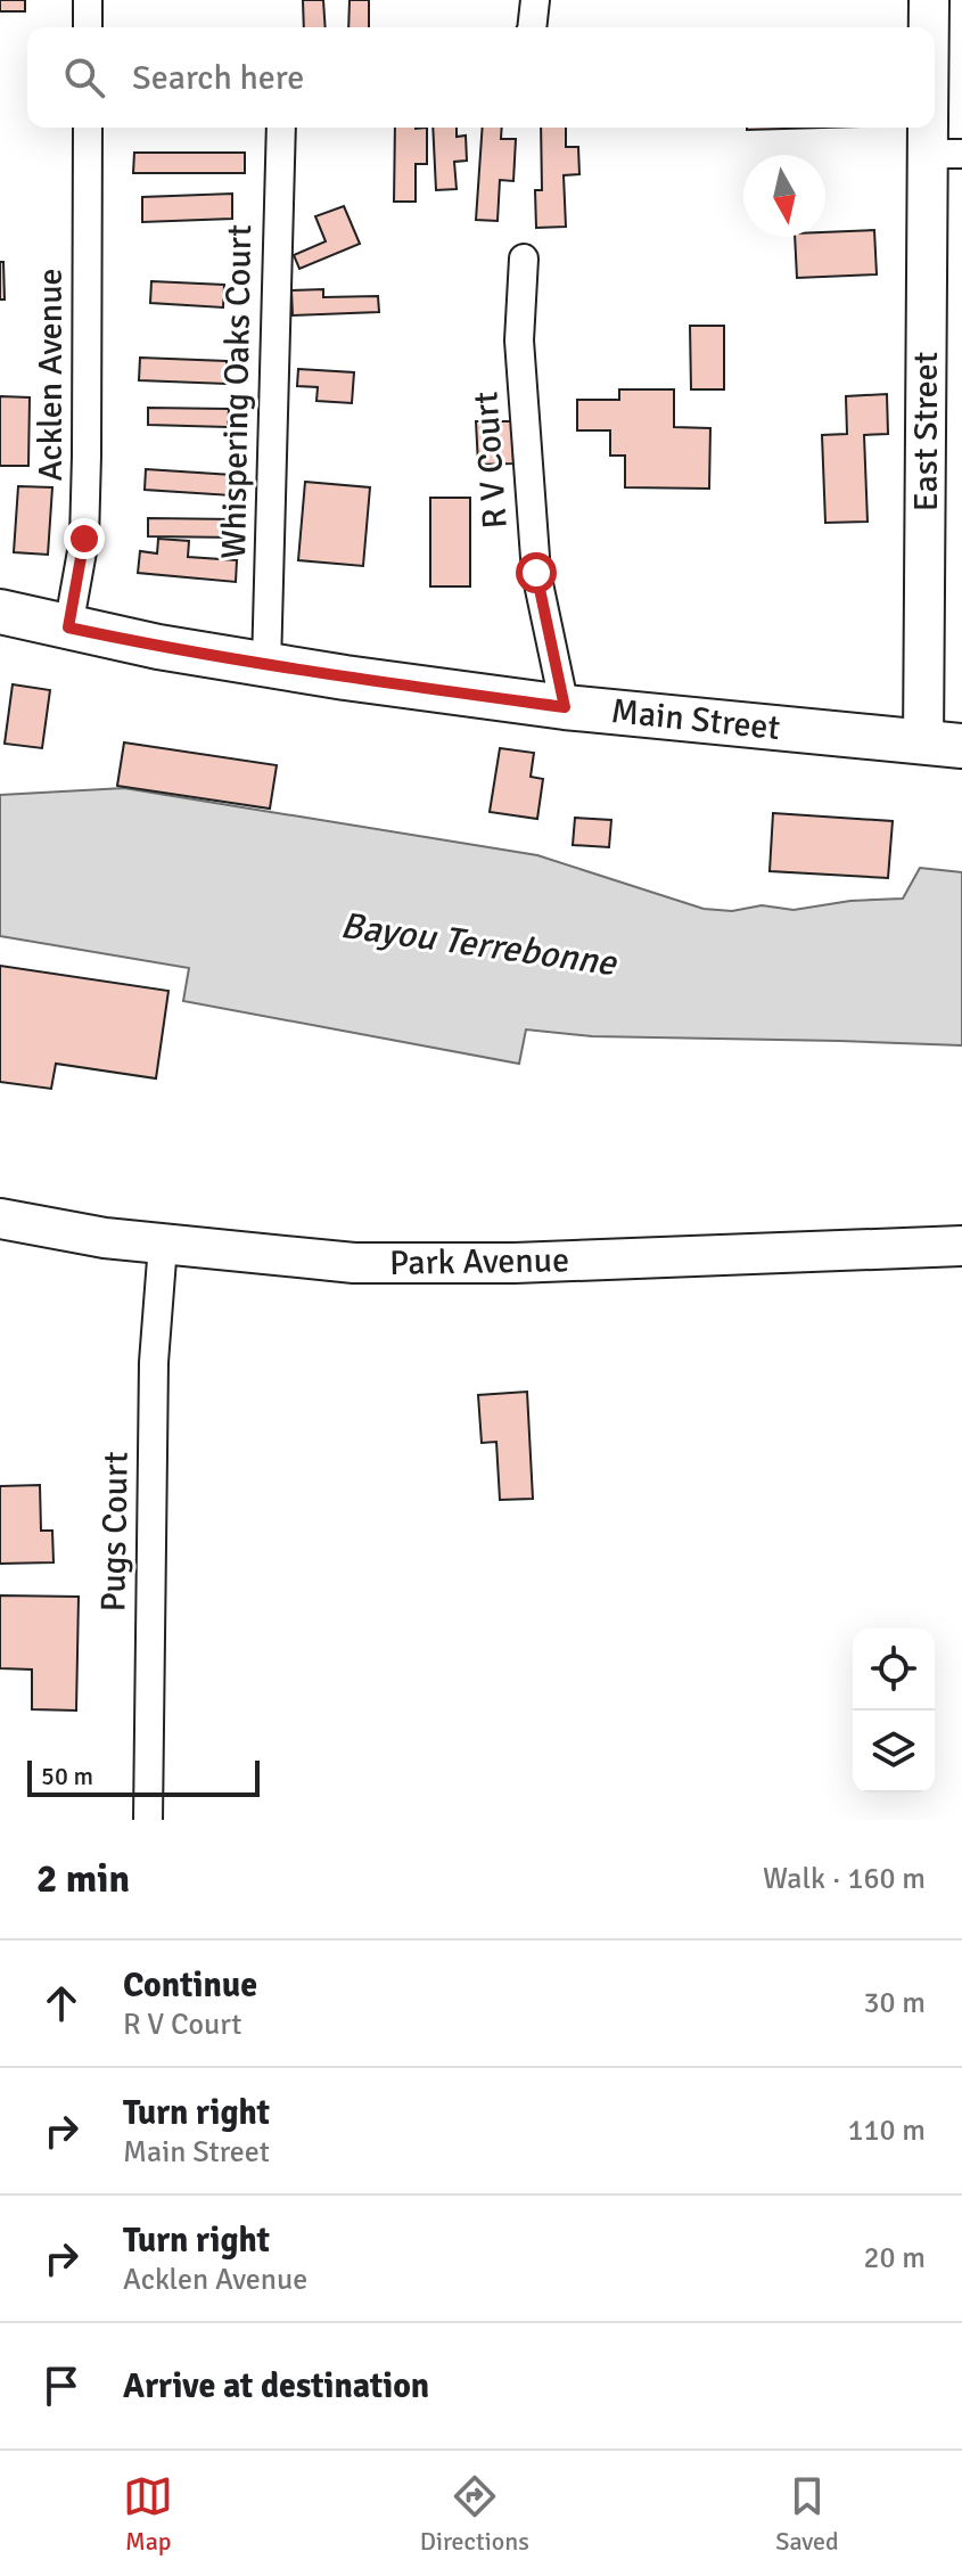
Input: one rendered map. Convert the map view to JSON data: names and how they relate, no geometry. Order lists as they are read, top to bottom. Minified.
{"streets":{"main road":["East Street","Main Street","Park Avenue"],"street":["Acklen Avenue","Whispering Oaks Court","R V Court","Pugs Court"]},"crossings":[["Acklen Avenue","Main Street"],["Whispering Oaks Court","Main Street"],["East Street","Main Street"],["R V Court","Main Street"],["Park Avenue","Pugs Court"]],"water":["Bayou Terrebonne"],"scale_bar":"50 m","north":"bottom","page":{"search":"Search here","scale":"50 m","heading":["2 min","Walk · 160 m"],"list":[["Continue","R V Court","30 m"],["Turn right","Main Street","110 m"],["Turn right","Acklen Avenue","20 m"],"Arrive at destination"],"nav":["Map","Directions","Saved"]}}
